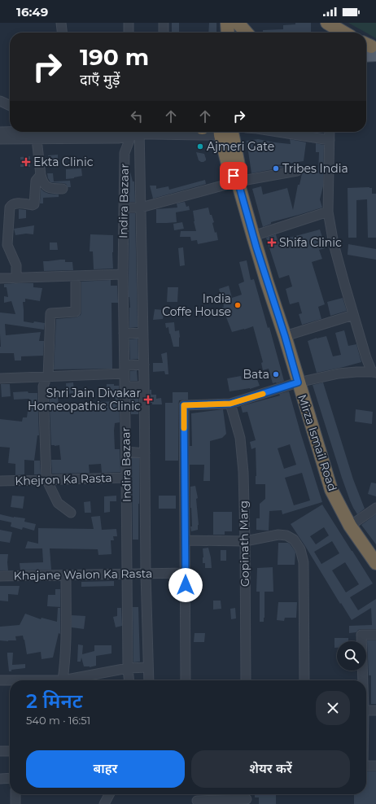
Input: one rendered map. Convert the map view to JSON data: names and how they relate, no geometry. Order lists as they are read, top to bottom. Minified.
{"streets":{"highway":["Mirza Ismail Road"],"street":["Indira Bazaar","Khejron Ka Rasta","Gopinath Marg","Khajane Walon Ka Rasta"]},"crossings":[["Indira Bazaar","Khejron Ka Rasta"],["Indira Bazaar","Khajane Walon Ka Rasta"]],"places":{"other":["Ajmeri Gate","Tribes India","India Coffe House","Bata"],"health":["Ekta Clinic","Shifa Clinic","Shri Jain Divakar Homeopathic Clinic"]},"page":{"status":"16:49","turn":["190 m","दाएँ मुड़ें"],"heading":["2 मिनट","540 m · 16:51"],"buttons":["बाहर","शेयर करें"]}}
